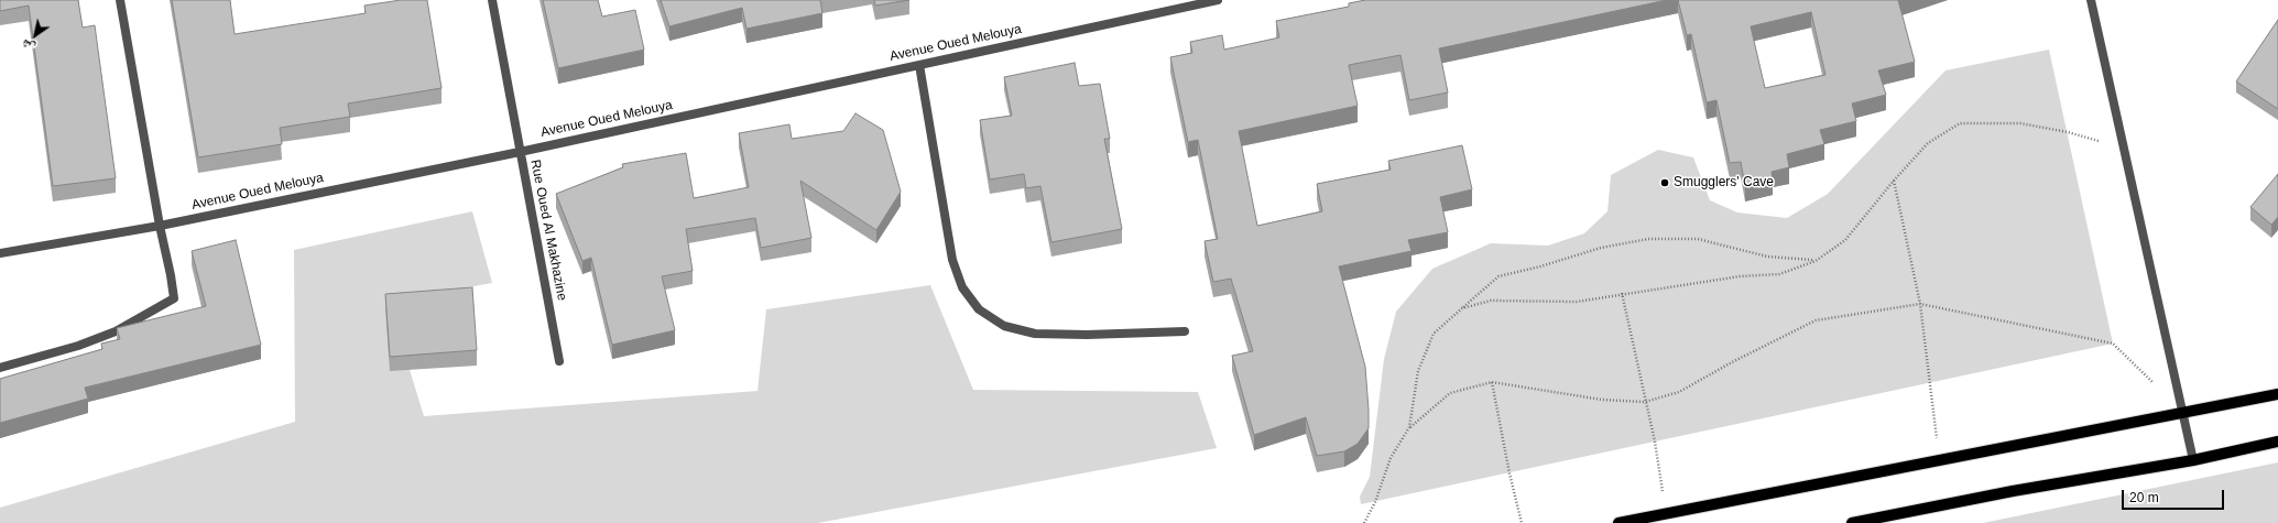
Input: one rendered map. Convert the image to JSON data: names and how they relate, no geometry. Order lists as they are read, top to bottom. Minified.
{"streets":{"street":["Avenue Oued Melouya","Rue Oued Al Makhazine"]},"crossings":[["Avenue Oued Melouya","Rue Oued Al Makhazine"]],"places":["Smugglers' Cave"],"scale_bar":"20 m","north":"bottom left"}
